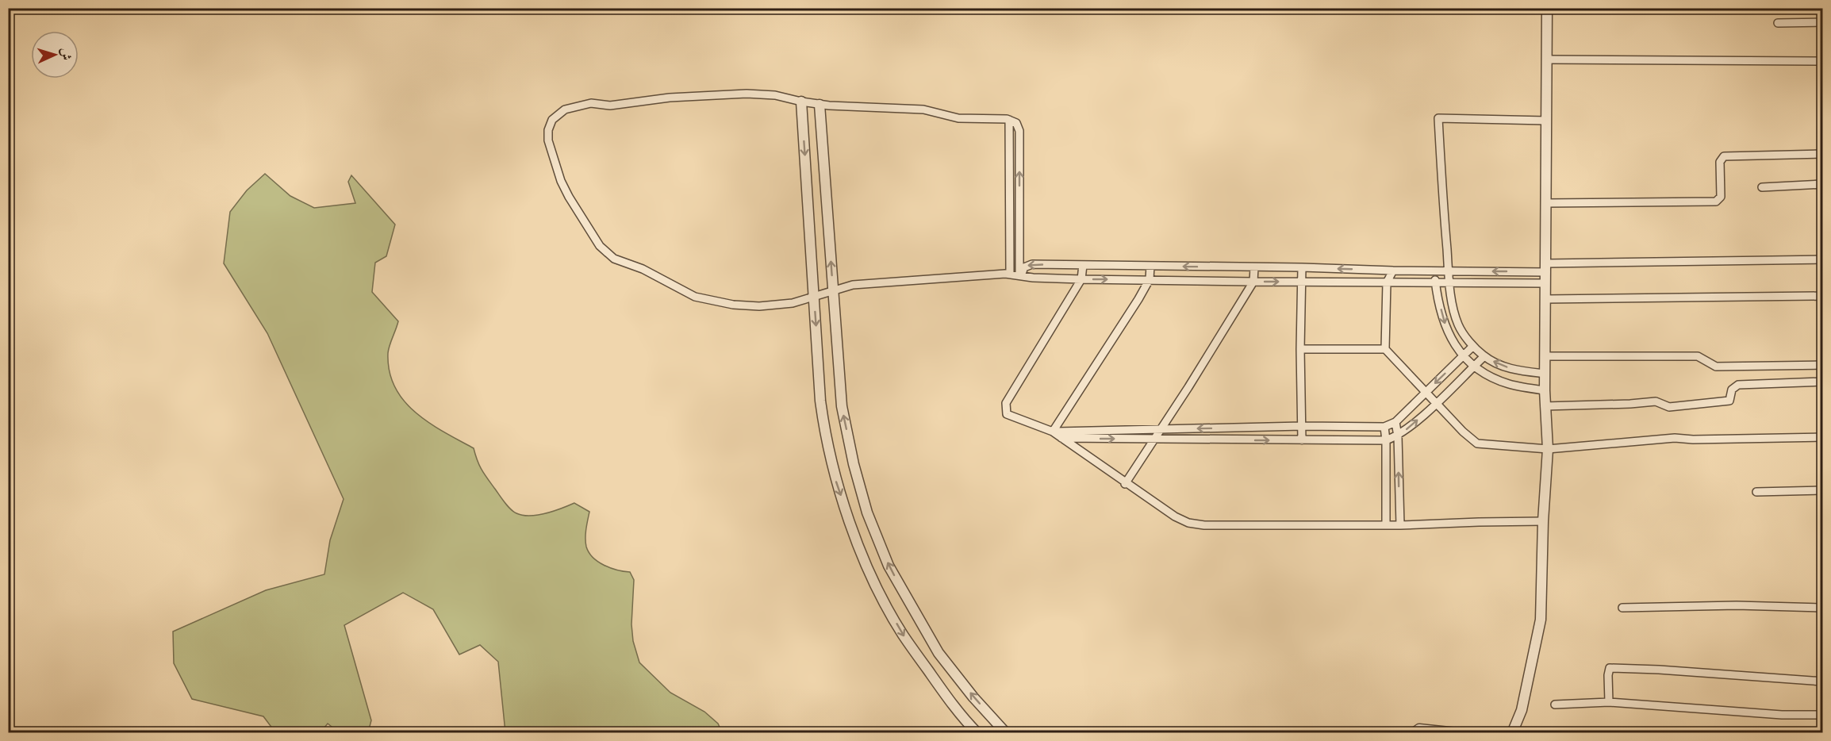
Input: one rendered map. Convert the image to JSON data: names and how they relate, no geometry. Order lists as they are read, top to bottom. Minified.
{"north":"right"}
